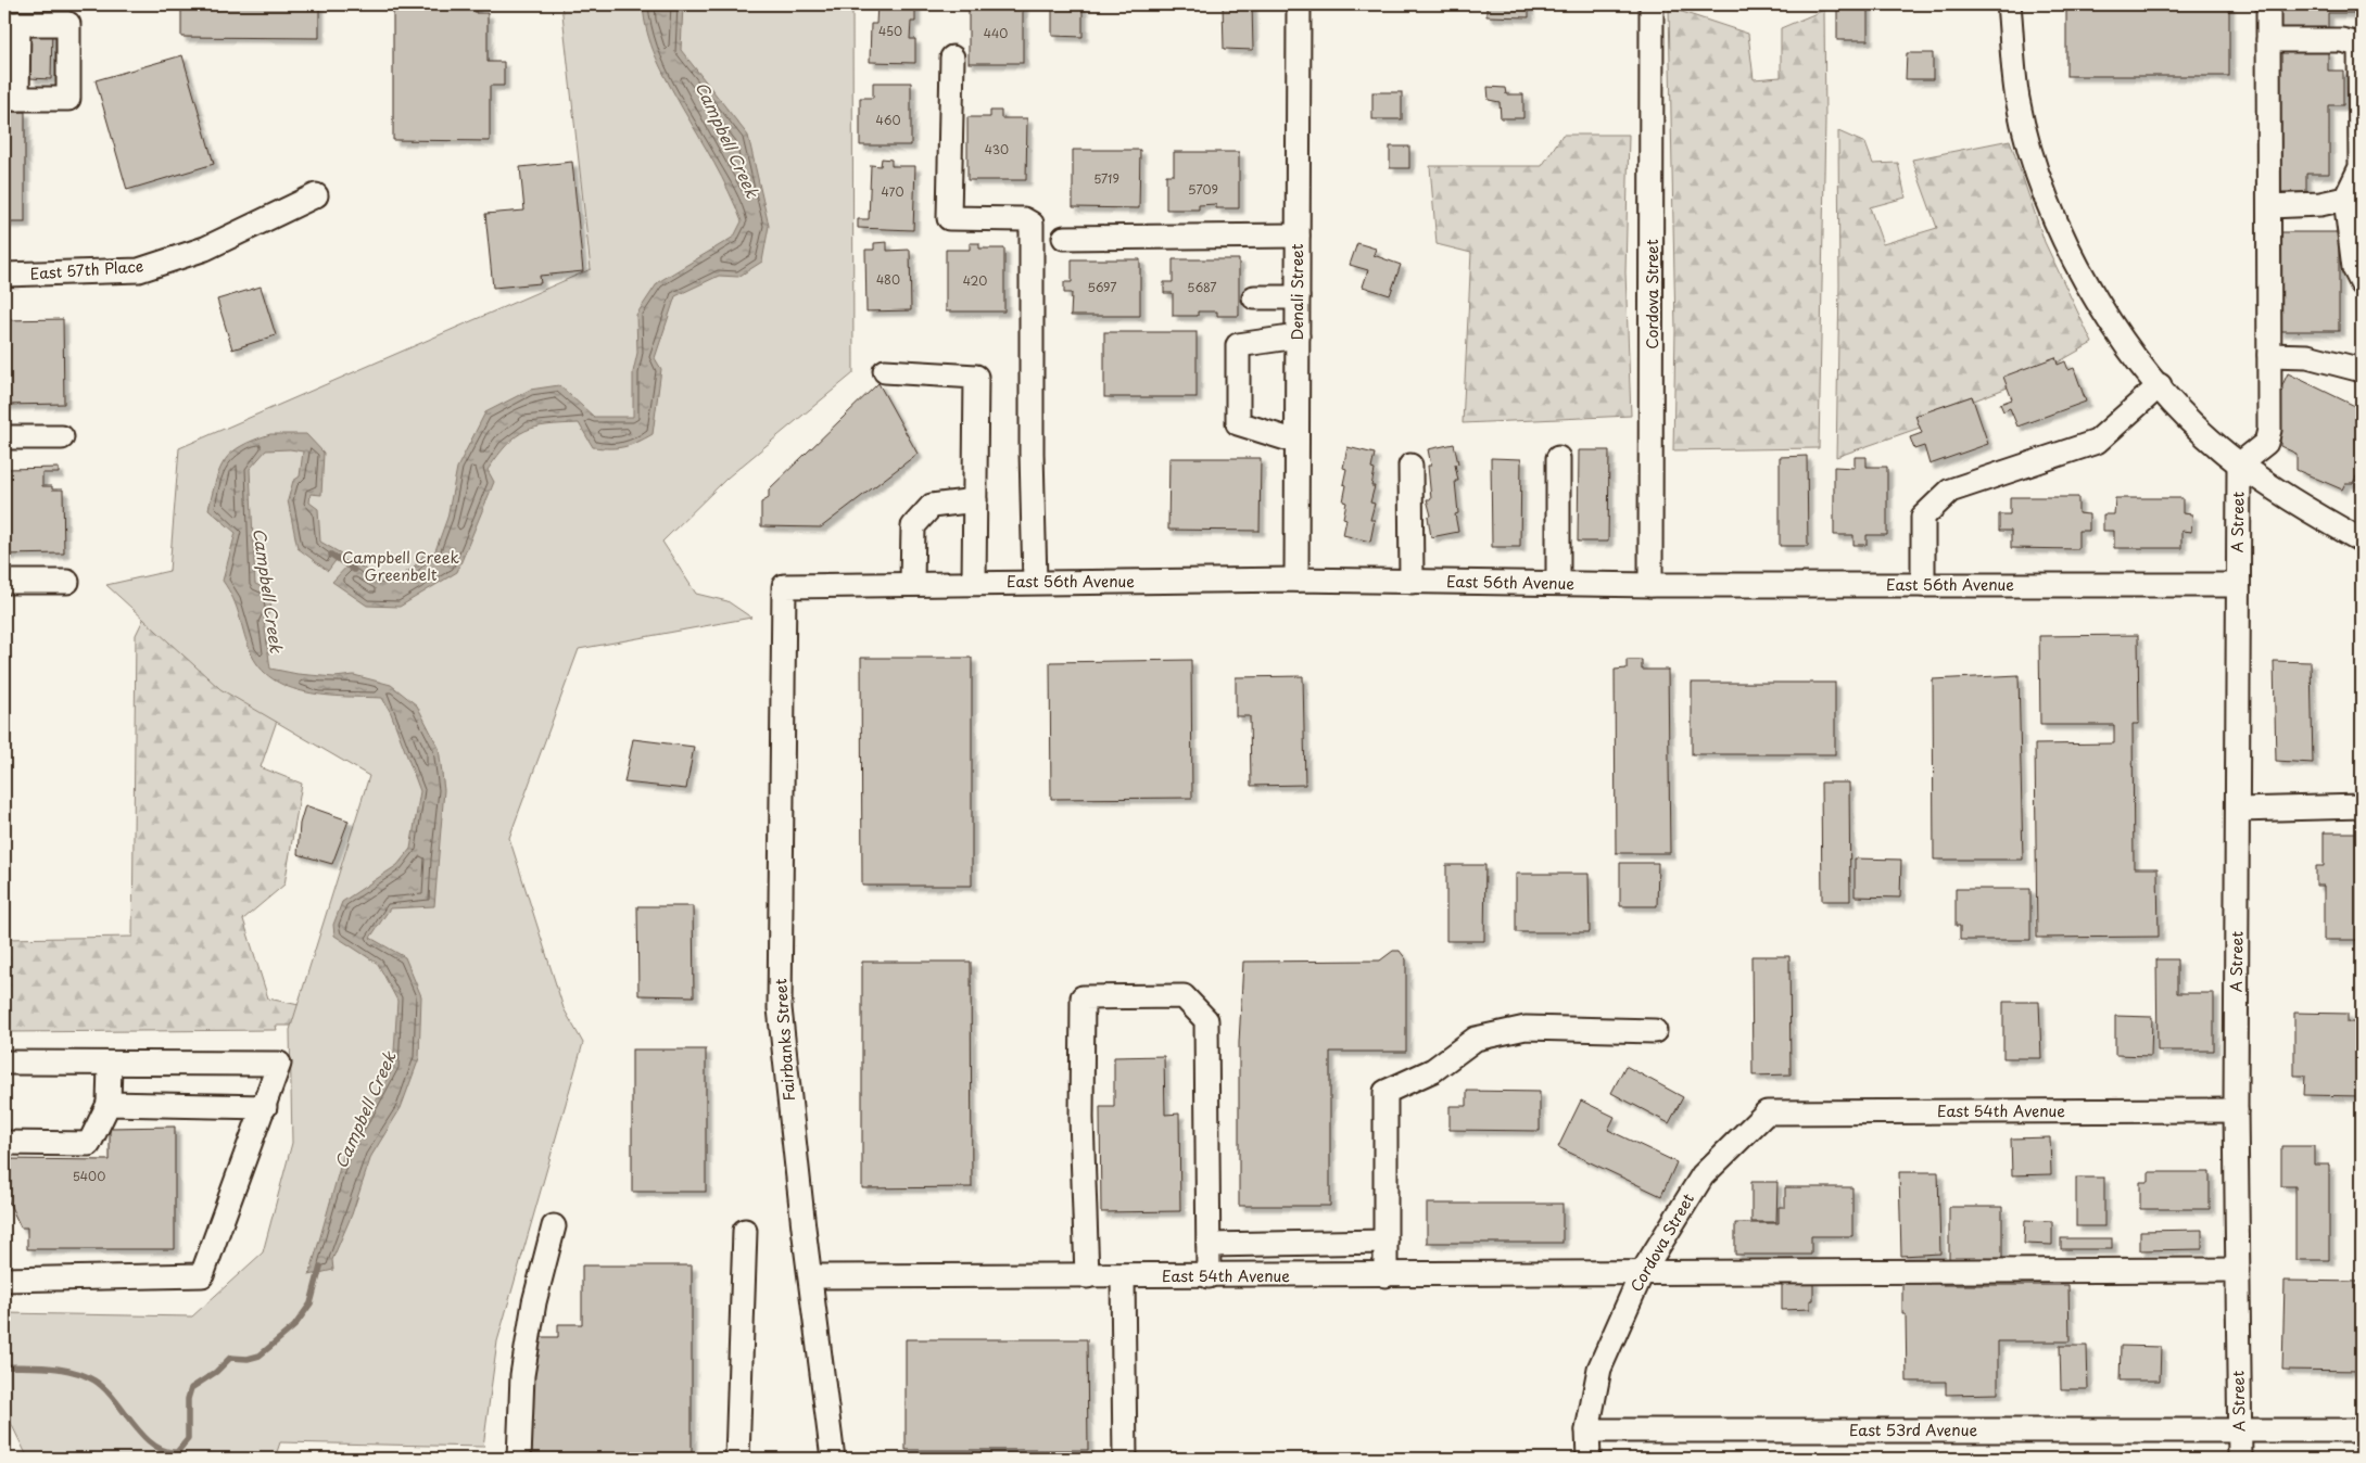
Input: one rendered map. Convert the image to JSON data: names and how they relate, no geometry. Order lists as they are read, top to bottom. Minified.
{"streets":{"street":["East 57th Place","Denali Street","Cordova Street","A Street","East 56th Avenue","Fairbanks Street","East 54th Avenue","East 53rd Avenue"]},"crossings":[["Denali Street","East 56th Avenue"],["Cordova Street","East 56th Avenue"],["Cordova Street","East 54th Avenue"],["Cordova Street","East 53rd Avenue"],["A Street","East 56th Avenue"],["A Street","East 54th Avenue"],["A Street","East 53rd Avenue"],["East 56th Avenue","Fairbanks Street"],["Fairbanks Street","East 54th Avenue"]],"water":["Campbell Creek"],"parks":["Campbell Creek Greenbelt"],"house_numbers":["450","440","460","430","5719","5709","470","480","420","5697","5687","5400"]}
